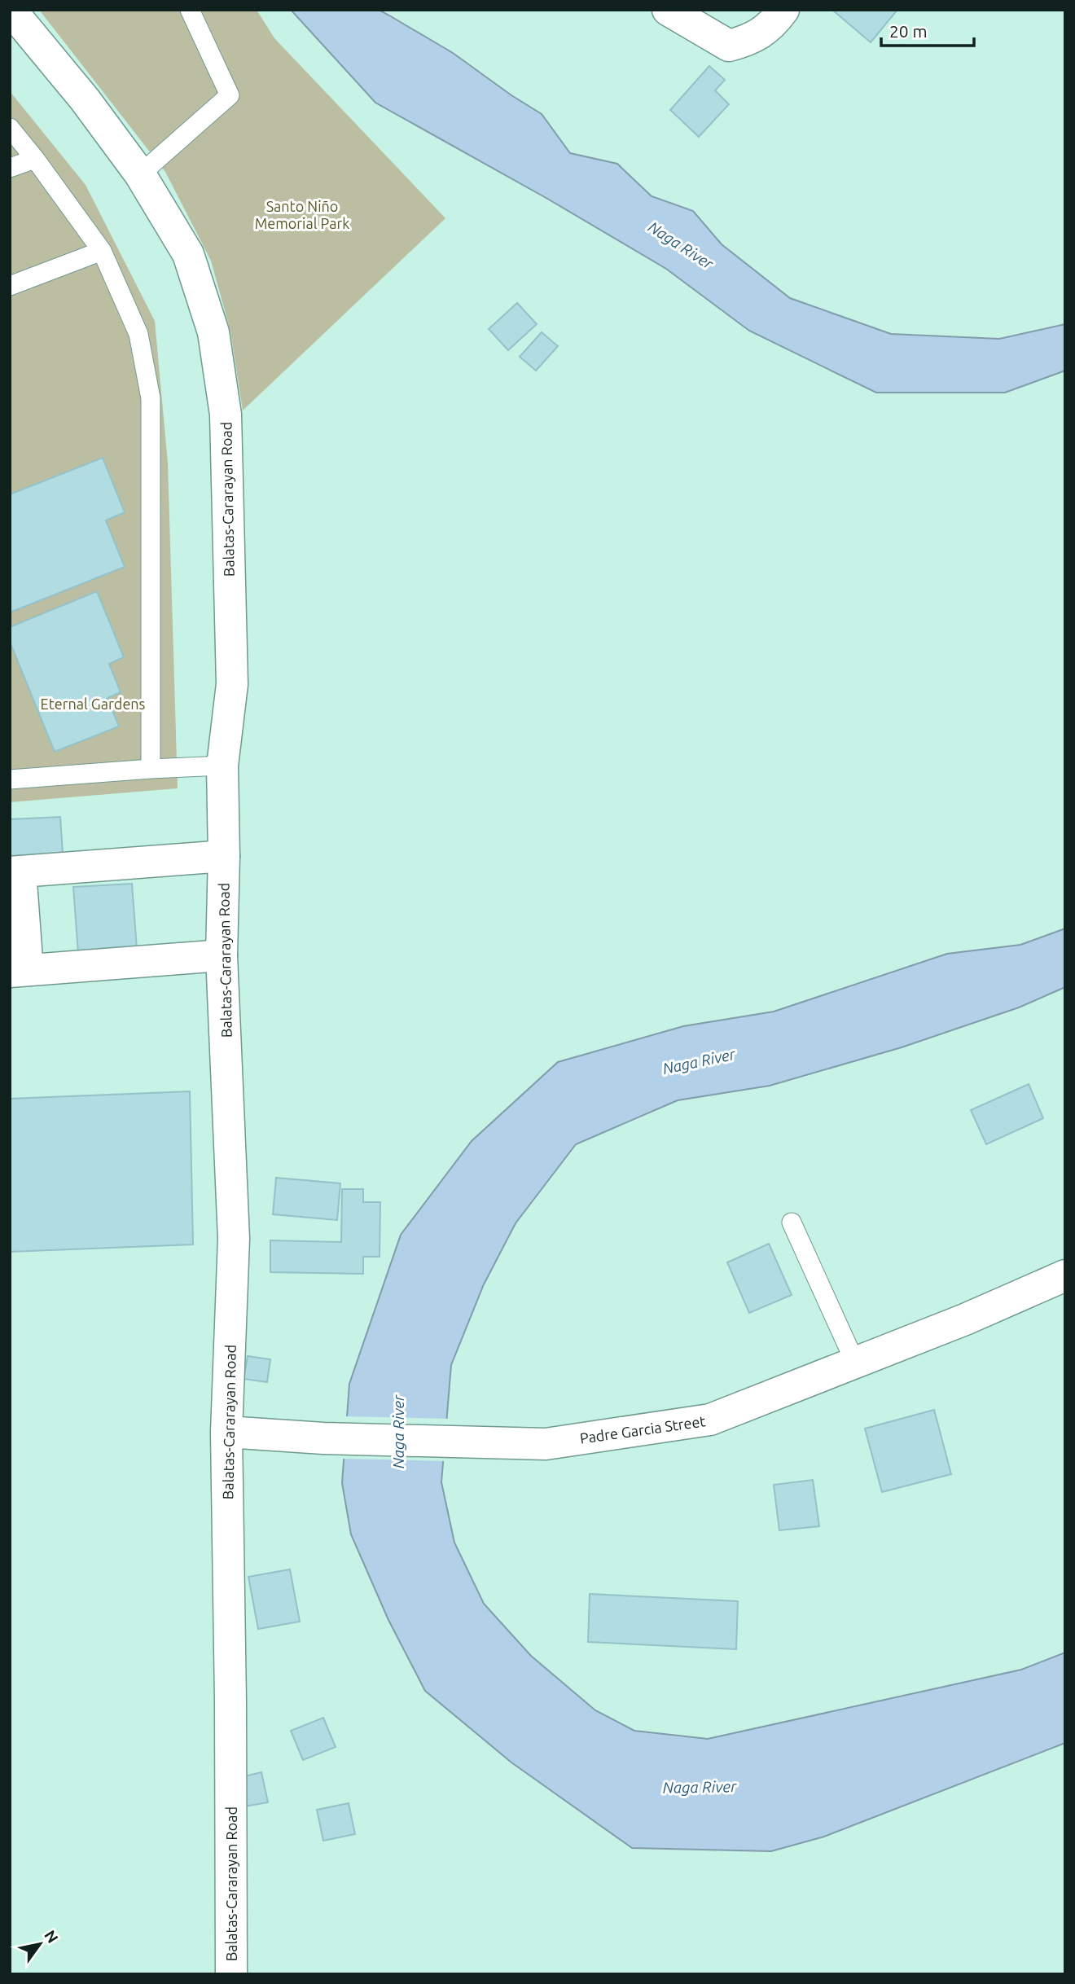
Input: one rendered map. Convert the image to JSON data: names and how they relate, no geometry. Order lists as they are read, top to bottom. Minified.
{"streets":{"main road":["Balatas-Cararayan Road","Padre Garcia Street"]},"crossings":[["Balatas-Cararayan Road","Padre Garcia Street"]],"water":["Naga River"],"parks":["Santo Niño Memorial Park","Eternal Gardens"],"scale_bar":"20 m","north":"top right"}
